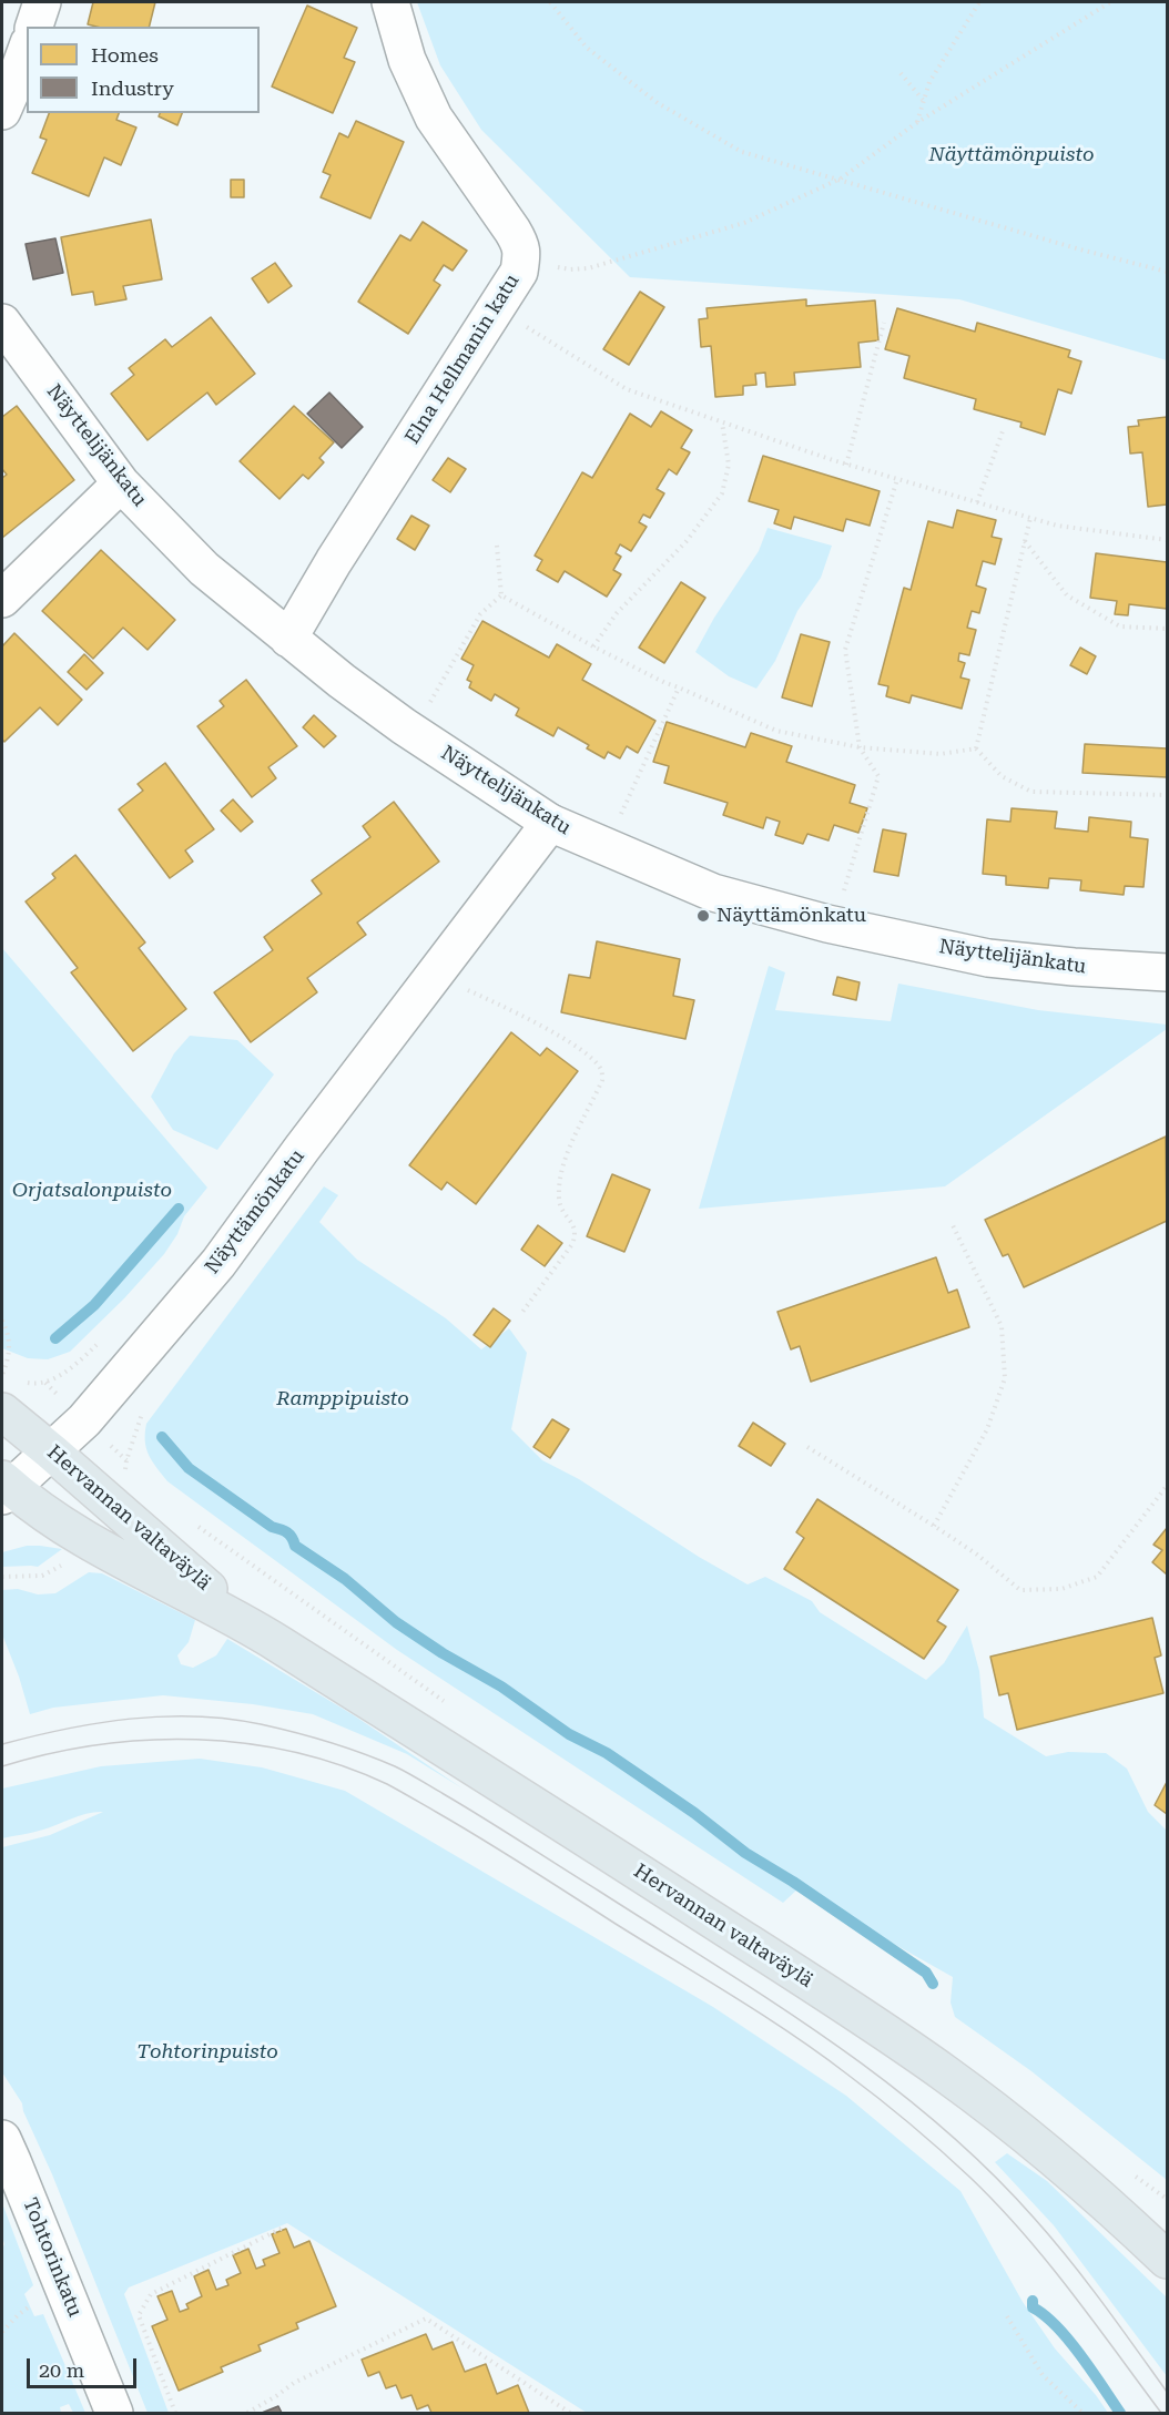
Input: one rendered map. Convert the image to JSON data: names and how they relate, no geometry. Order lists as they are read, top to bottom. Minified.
{"streets":{"main road":["Hervannan valtaväylä"],"street":["Elna Hellmanin katu","Näyttelijänkatu","Näyttämönkatu","Tohtorinkatu"]},"crossings":[["Elna Hellmanin katu","Näyttelijänkatu"],["Näyttelijänkatu","Näyttämönkatu"],["Näyttämönkatu","Hervannan valtaväylä"]],"parks":["Näyttämönpuisto","Orjatsalonpuisto","Ramppipuisto","Tohtorinpuisto"],"places":["Näyttämönkatu"],"legend":["Homes","Industry"],"scale_bar":"20 m"}
